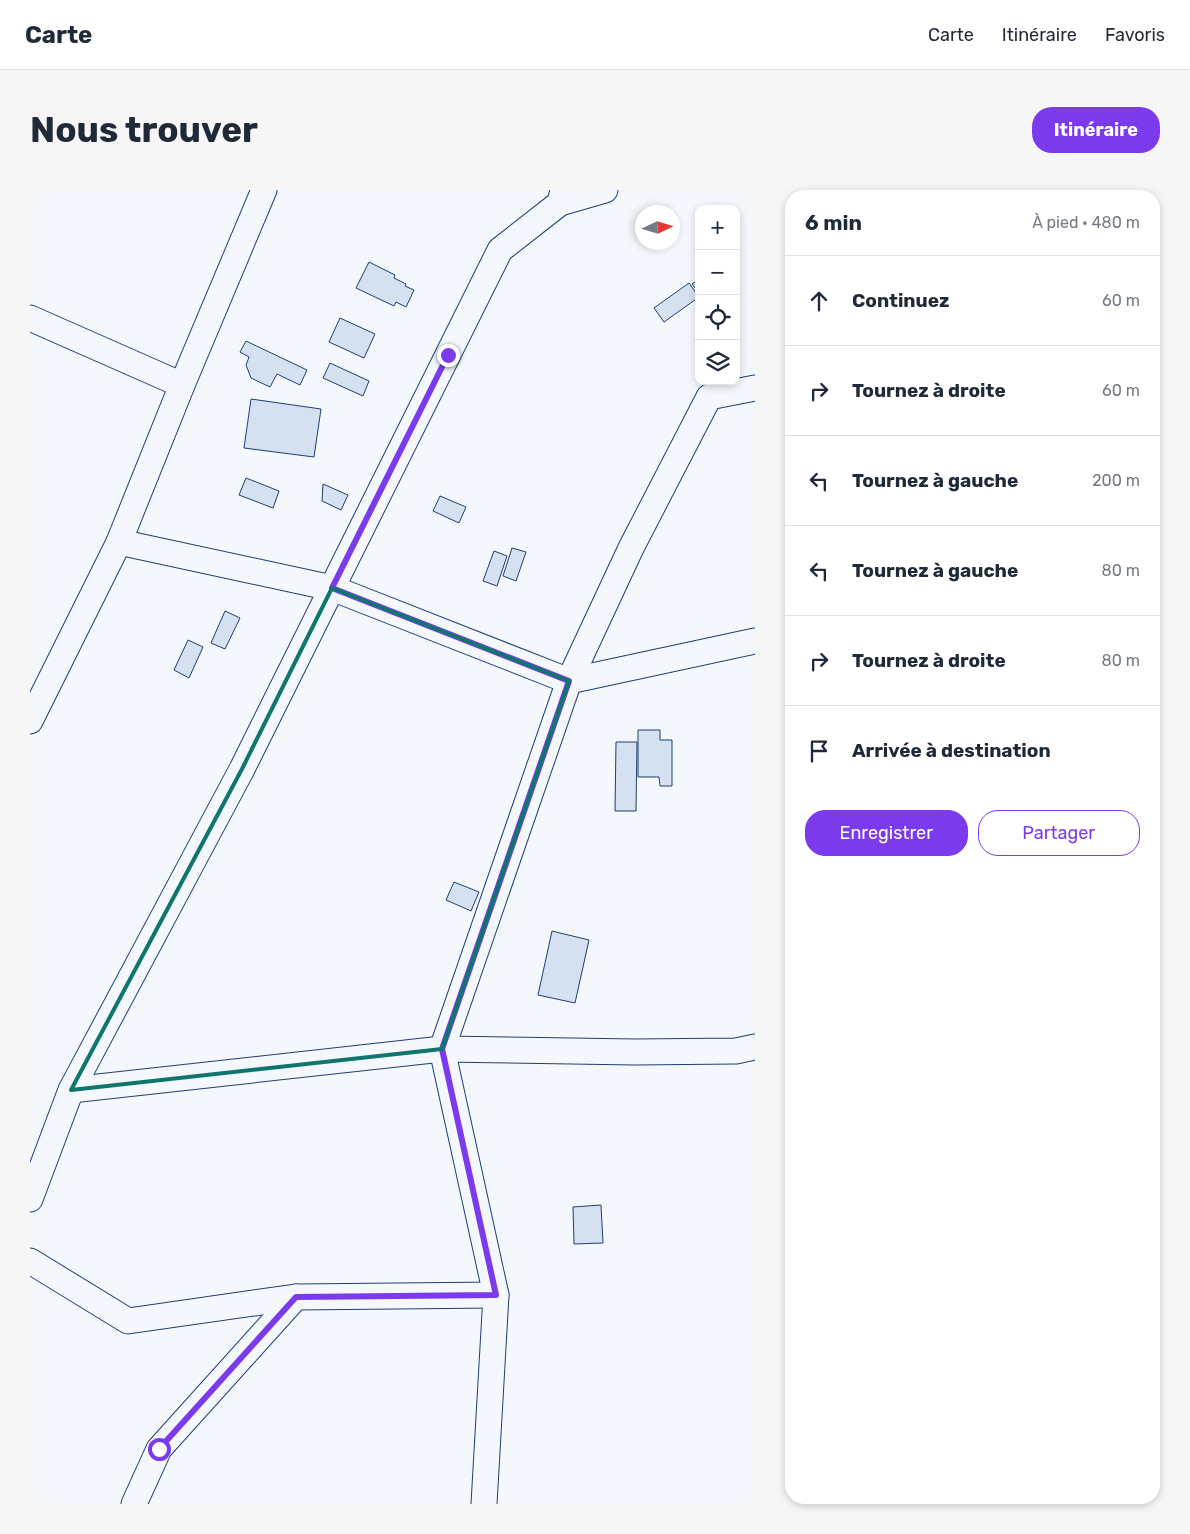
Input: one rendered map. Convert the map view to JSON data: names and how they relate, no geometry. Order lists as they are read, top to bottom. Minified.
{"north":"right","page":{"header":"Carte","nav":["Carte","Itinéraire","Favoris"],"buttons":["Itinéraire",["Enregistrer","Partager"]],"title":"Nous trouver","heading":["6 min","À pied · 480 m"],"map_buttons":["+","−"],"list":[["Continuez","60 m"],["Tournez à droite","60 m"],["Tournez à gauche","200 m"],["Tournez à gauche","80 m"],["Tournez à droite","80 m"],"Arrivée à destination"]}}
